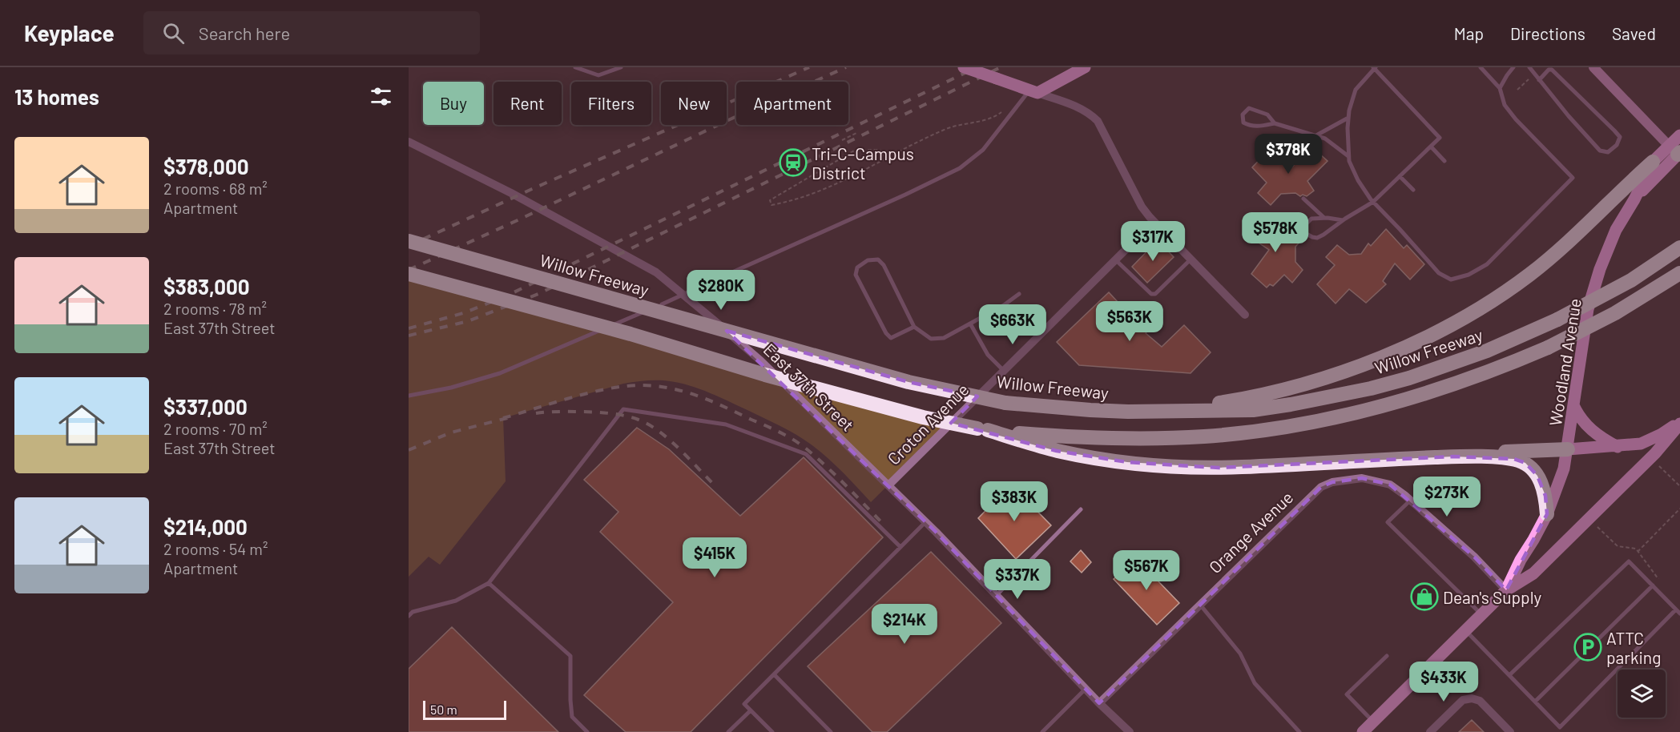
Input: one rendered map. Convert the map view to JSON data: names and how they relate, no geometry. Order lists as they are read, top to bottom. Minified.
{"streets":{"highway":["Willow Freeway"],"main road":["Woodland Avenue"],"street":["East 37th Street","Croton Avenue","Orange Avenue"]},"crossings":[["Woodland Avenue","Orange Avenue"],["East 37th Street","Croton Avenue"],["East 37th Street","Orange Avenue"]],"places":{"station":["Tri-C–Campus District"],"shop":["Dean's Supply"],"parking":["ATTC parking"]},"scale_bar":"50 m","page":{"header":"Keyplace","search":"Search here","nav":["Map","Directions","Saved"],"heading":"13 homes","chip":["Buy","Rent","Filters","New","Apartment"],"list":[{"name":"$378,000","note":"2 rooms · 68 m² · Apartment"},{"name":"$383,000","note":"2 rooms · 78 m² · East 37th Street"},{"name":"$337,000","note":"2 rooms · 70 m² · East 37th Street"},{"name":"$214,000","note":"2 rooms · 54 m² · Apartment"}],"price":["$378K","$578K","$317K","$280K","$563K","$663K","$273K","$383K","$415K","$567K","$337K","$214K","$433K"],"scale":"50 m"}}
